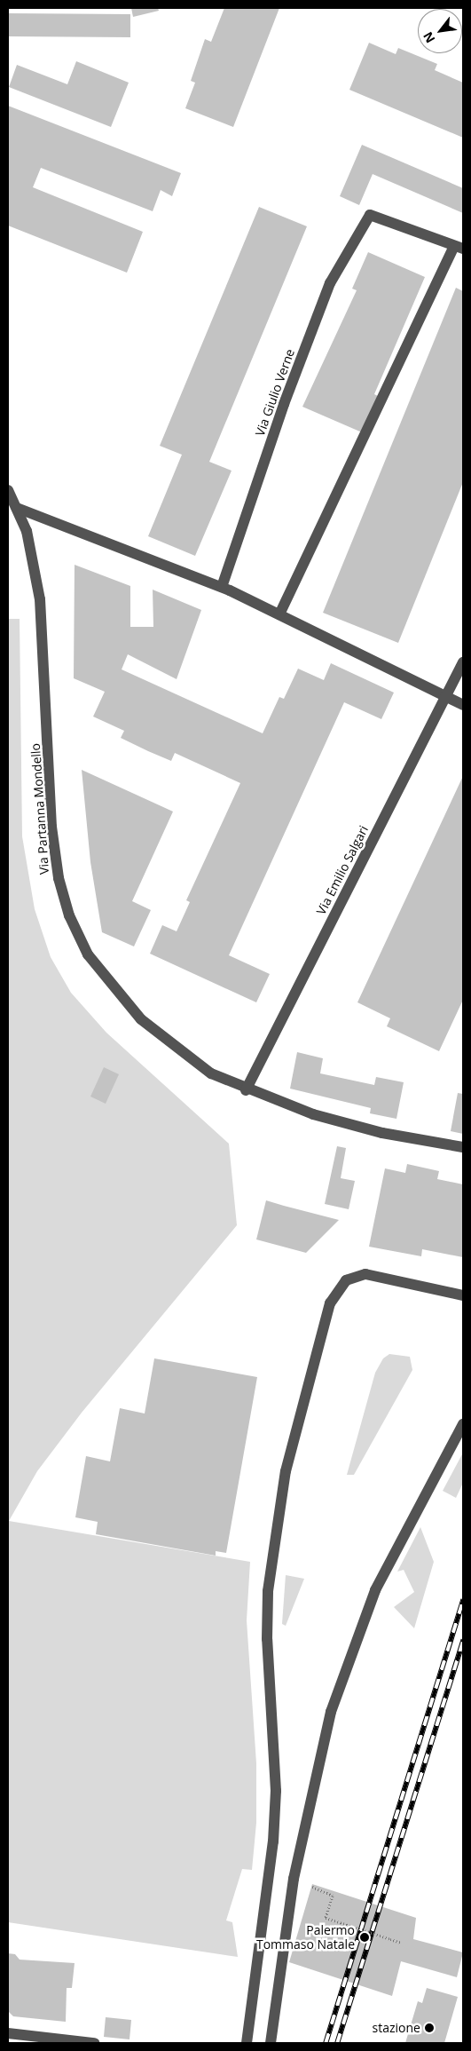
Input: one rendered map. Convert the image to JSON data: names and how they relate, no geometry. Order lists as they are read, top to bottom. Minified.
{"streets":{"street":["Via Giulio Verne","Via Partanna Mondello","Via Emilio Salgari"]},"crossings":[["Via Partanna Mondello","Via Emilio Salgari"]],"places":["Palermo Tommaso Natale","stazione"],"north":"bottom left"}
